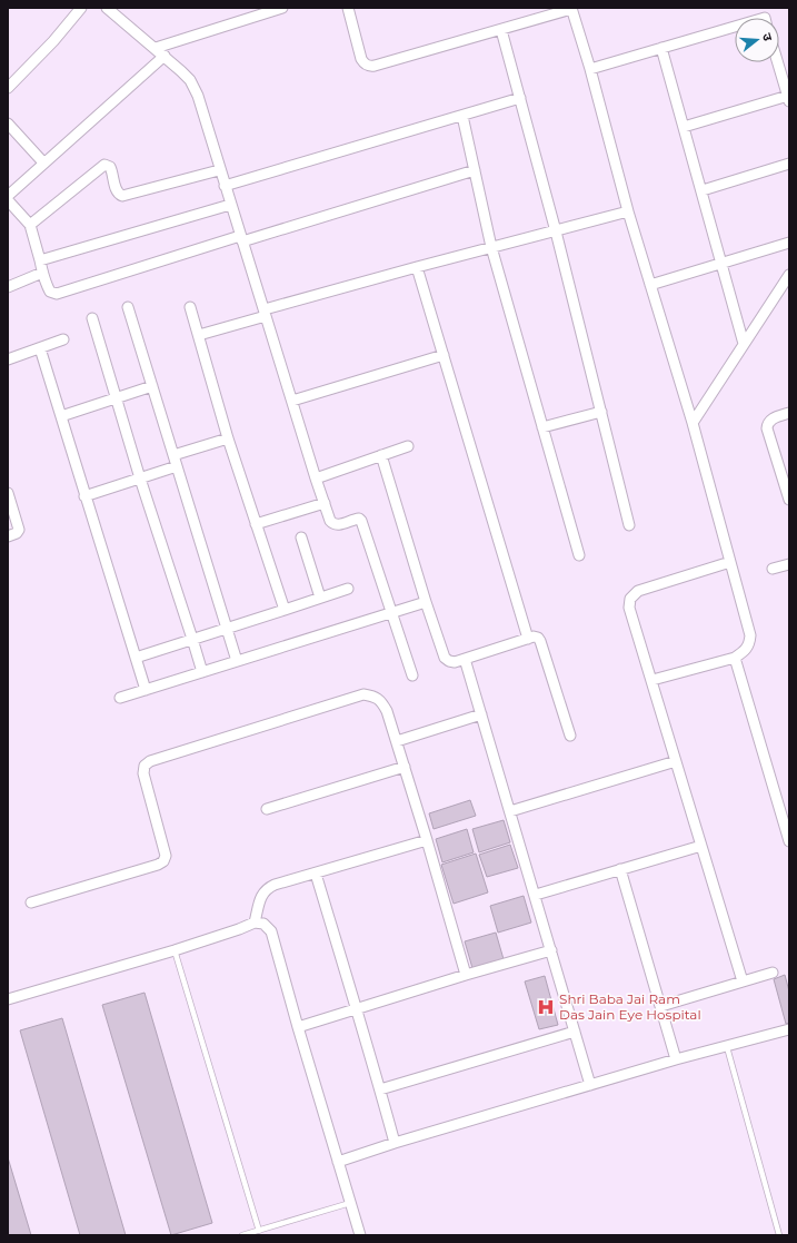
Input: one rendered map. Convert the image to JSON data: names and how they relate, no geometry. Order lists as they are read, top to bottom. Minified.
{"places":{"hospital":["Shri Baba Jai Ram Das Jain Eye Hospital"]},"north":"right"}
